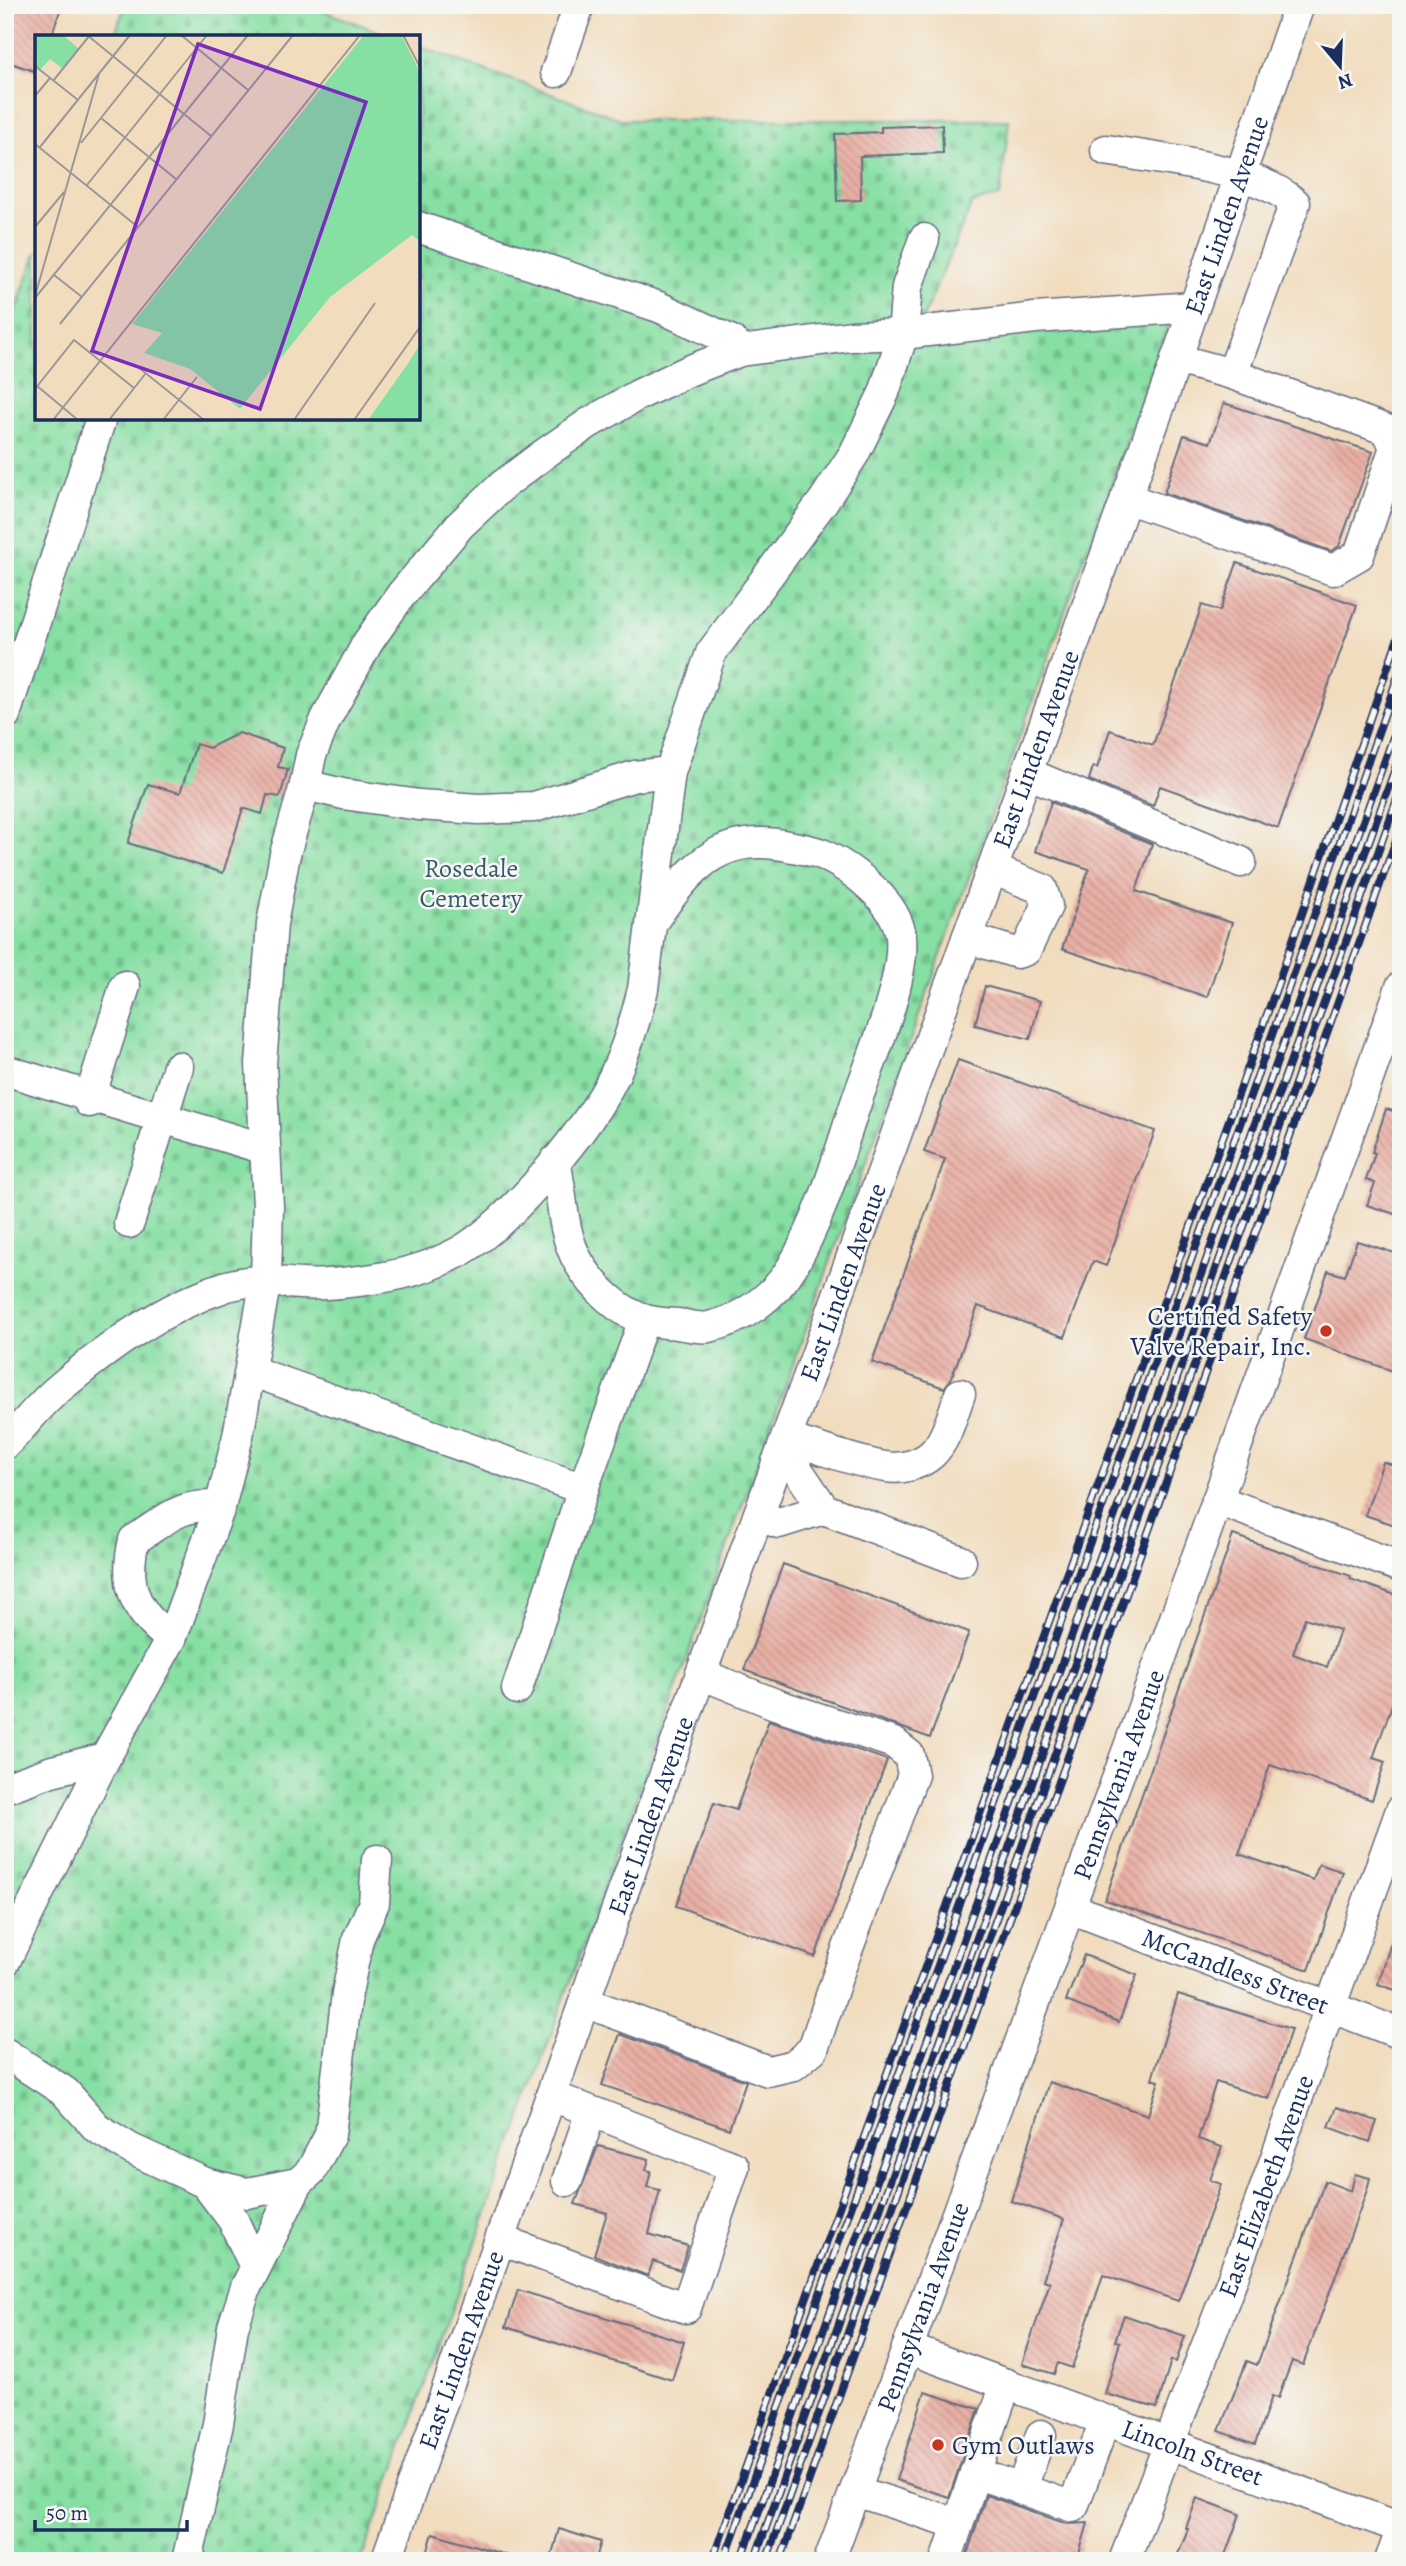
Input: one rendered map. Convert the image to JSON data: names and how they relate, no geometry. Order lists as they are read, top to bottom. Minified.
{"streets":{"street":["East Linden Avenue","Pennsylvania Avenue","McCandless Street","East Elizabeth Avenue","Lincoln Street"]},"crossings":[["Pennsylvania Avenue","McCandless Street"],["Pennsylvania Avenue","Lincoln Street"],["McCandless Street","East Elizabeth Avenue"],["East Elizabeth Avenue","Lincoln Street"]],"parks":["Rosedale Cemetery"],"places":["Certified Safety Valve Repair, Inc.","Gym Outlaws"],"scale_bar":"50 m","north":"bottom"}
